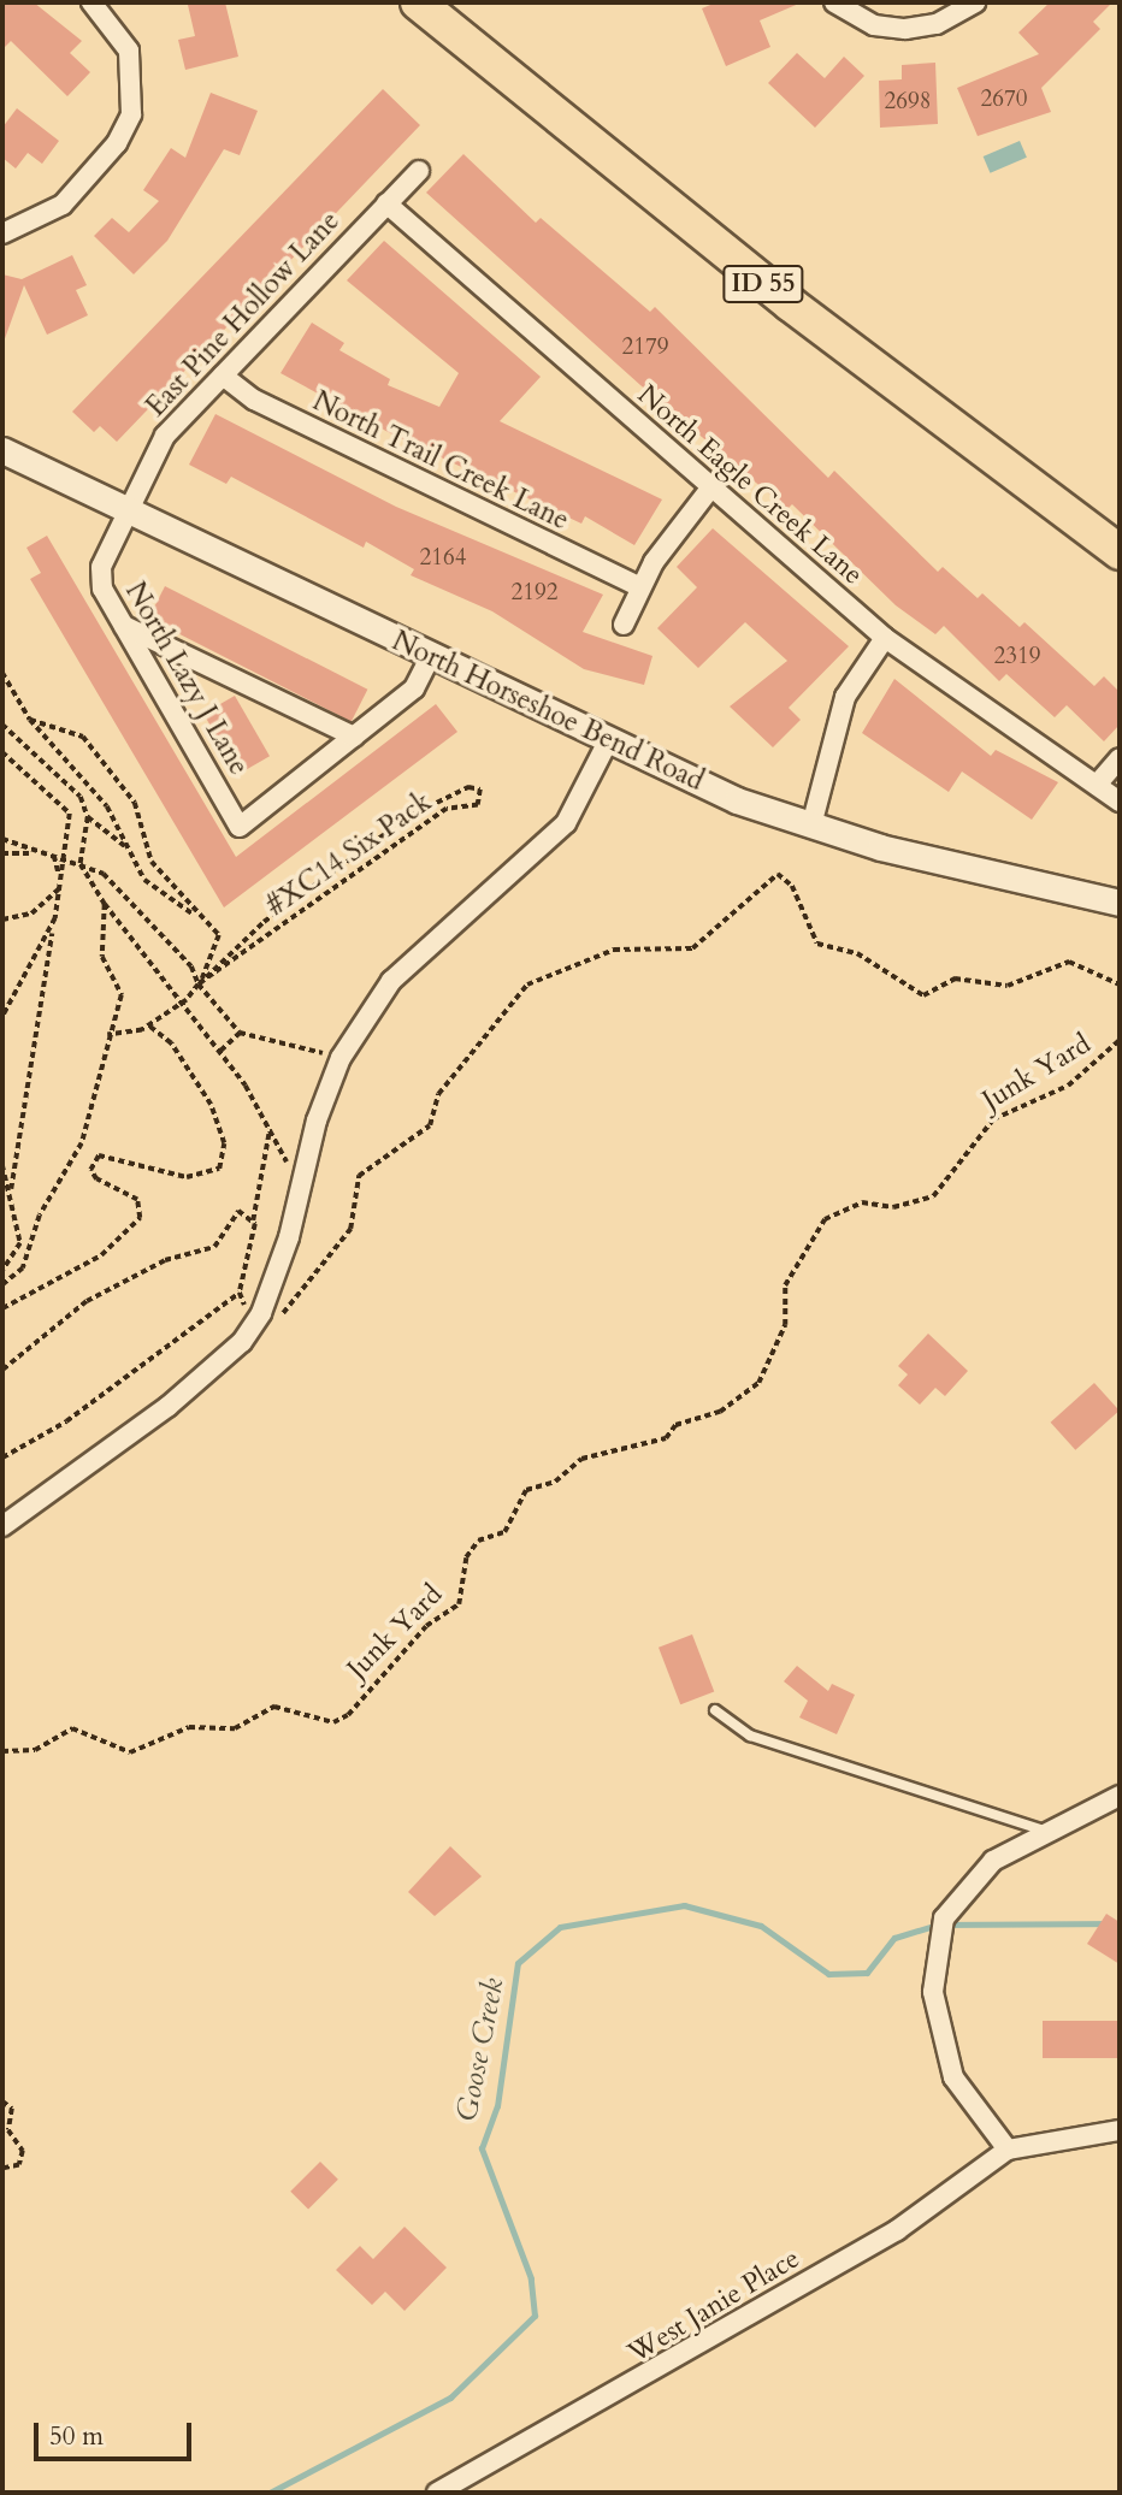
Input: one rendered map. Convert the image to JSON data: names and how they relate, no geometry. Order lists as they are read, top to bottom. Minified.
{"streets":{"highway":["ID 55"],"street":["East Pine Hollow Lane","North Trail Creek Lane","North Eagle Creek Lane","North Lazy J Lane","North Horseshoe Bend Road","West Janie Place"],"path":["#XC14 Six Pack","Junk Yard"]},"crossings":[["East Pine Hollow Lane","North Trail Creek Lane"],["East Pine Hollow Lane","North Eagle Creek Lane"],["East Pine Hollow Lane","North Lazy J Lane"],["East Pine Hollow Lane","North Horseshoe Bend Road"],["North Lazy J Lane","North Horseshoe Bend Road"]],"water":["Goose Creek"],"house_numbers":["2670","2698","2179","2164","2192","2319"],"scale_bar":"50 m"}
